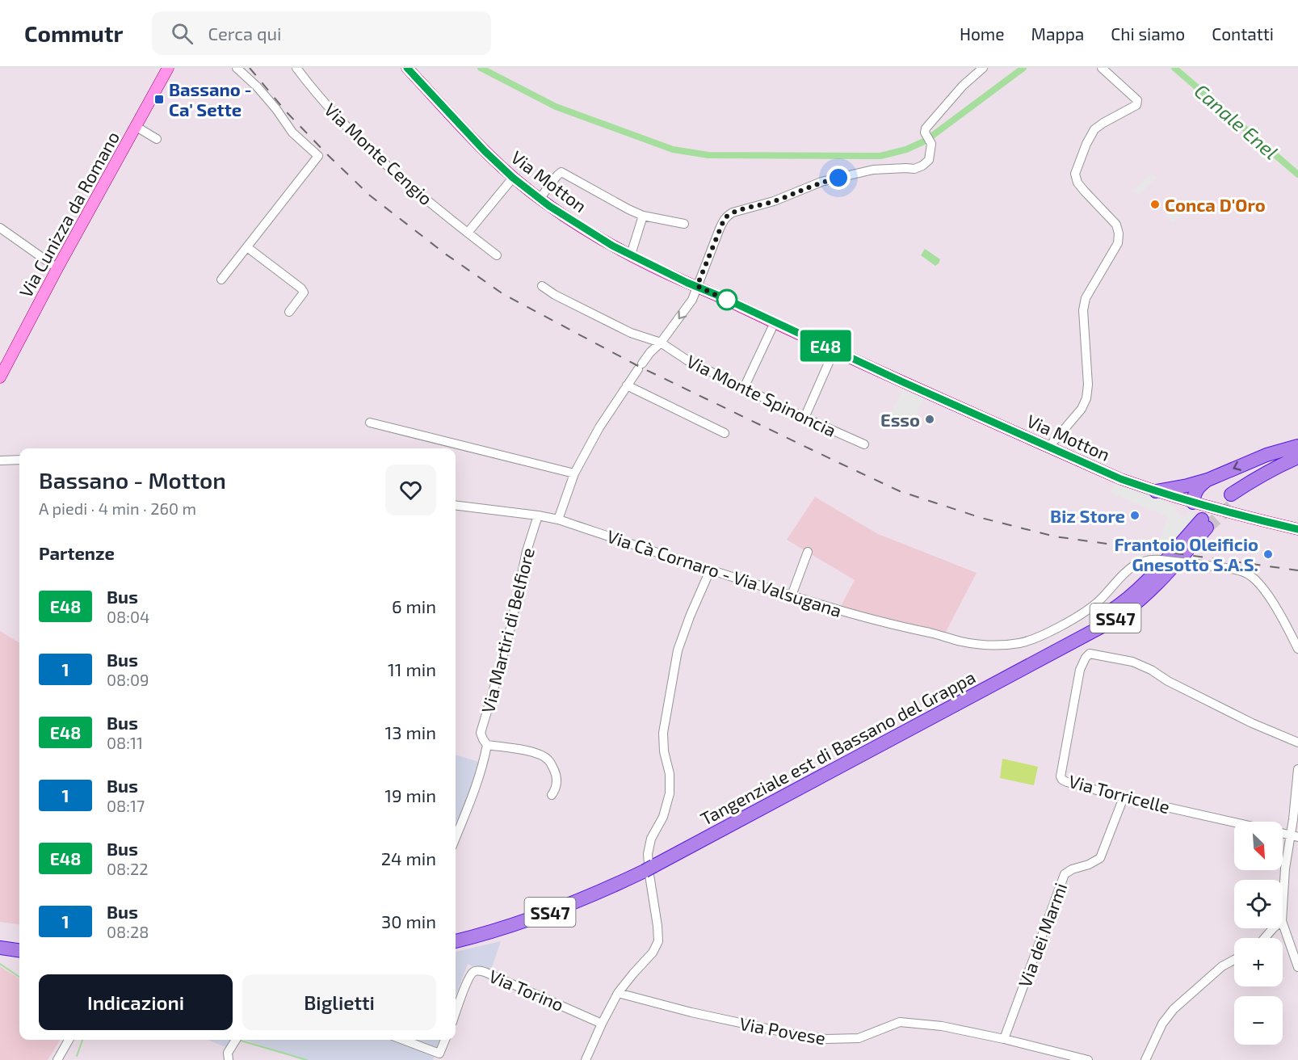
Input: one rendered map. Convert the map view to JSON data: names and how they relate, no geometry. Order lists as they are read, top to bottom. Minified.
{"streets":{"highway":["SS47","Tangenziale est di Bassano del Grappa"],"main road":["Via Motton","Via Cunizza da Romano"],"street":["Via Monte Cengio","Via Monte Spinoncia","Via Cà Cornaro - Via Valsugana","Via Martiri di Belfiore","Via Torricelle","Via dei Marmi","Via Torino","Via Povese"]},"crossings":[["Via Cà Cornaro - Via Valsugana","Via Martiri di Belfiore"],["Via Torricelle","Via dei Marmi"],["Via dei Marmi","Via Povese"]],"water":["Canale Enel"],"places":{"transit":["Bassano - Ca' Sette"],"other":["Conca D'Oro","Esso","Biz Store","Frantoio Oleificio Gnesotto S.A.S."]},"lines":["bus line E48"],"north":"bottom right","page":{"header":"Commutr","search":"Cerca qui","nav":["Home","Mappa","Chi siamo","Contatti"],"on_map":"E48","heading":[["Bassano - Motton","A piedi · 4 min · 260 m"],"Partenze"],"list":[{"mark":"E48","name":"Bus","note":"08:04","value":"6 min"},{"mark":"1","name":"Bus","note":"08:09","value":"11 min"},{"mark":"E48","name":"Bus","note":"08:11","value":"13 min"},{"mark":"1","name":"Bus","note":"08:17","value":"19 min"},{"mark":"E48","name":"Bus","note":"08:22","value":"24 min"},{"mark":"1","name":"Bus","note":"08:28","value":"30 min"}],"map_buttons":["+","−"],"buttons":["Indicazioni","Biglietti"]}}
